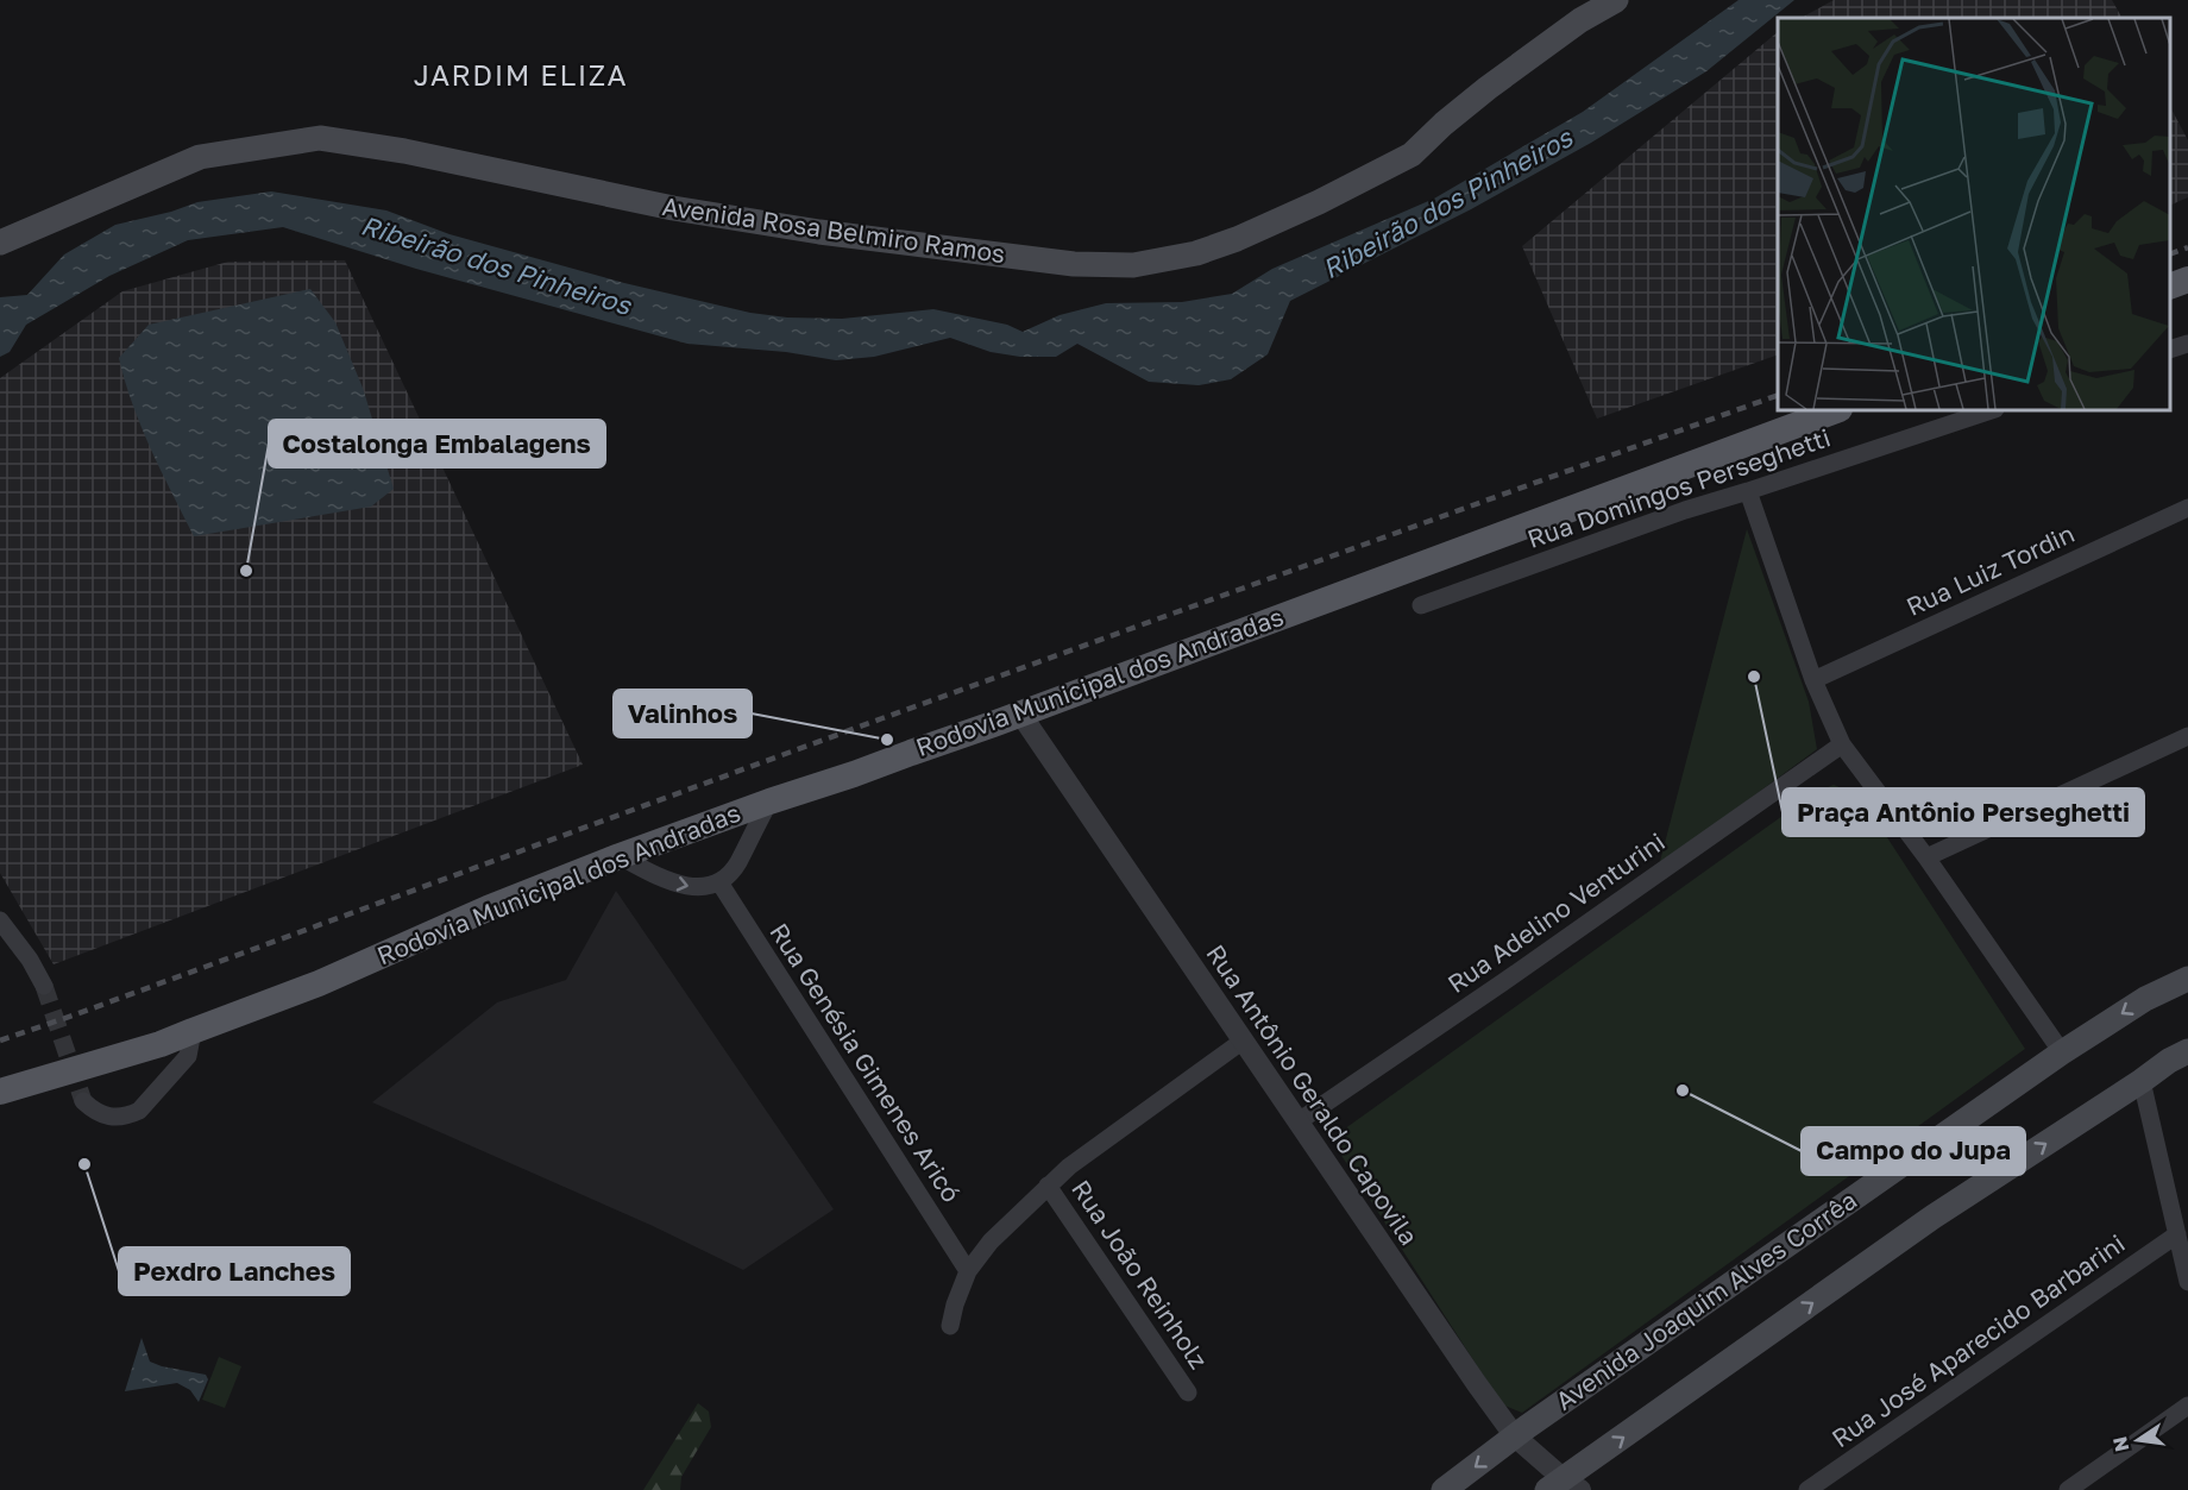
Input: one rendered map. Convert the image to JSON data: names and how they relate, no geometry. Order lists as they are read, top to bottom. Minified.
{"streets":{"main road":["Avenida Rosa Belmiro Ramos","Rodovia Municipal dos Andradas","Avenida Joaquim Alves Corrêa"],"street":["Rua Domingos Perseghetti","Rua Luiz Tordin","Rua Adelino Venturini","Rua Genésia Gimenes Aricó","Rua Antônio Geraldo Capovila","Rua João Reinholz","Rua José Aparecido Barbarini"]},"crossings":[["Rodovia Municipal dos Andradas","Rua Antônio Geraldo Capovila"],["Rua Adelino Venturini","Rua Antônio Geraldo Capovila"],["Rua Antônio Geraldo Capovila","Avenida Joaquim Alves Corrêa"]],"districts":["JARDIM ELIZA"],"water":["Ribeirão dos Pinheiros"],"places":["Costalonga Embalagens","Praça Antônio Perseghetti","Valinhos","Campo do Jupa","Pexdro Lanches"],"north":"left"}
